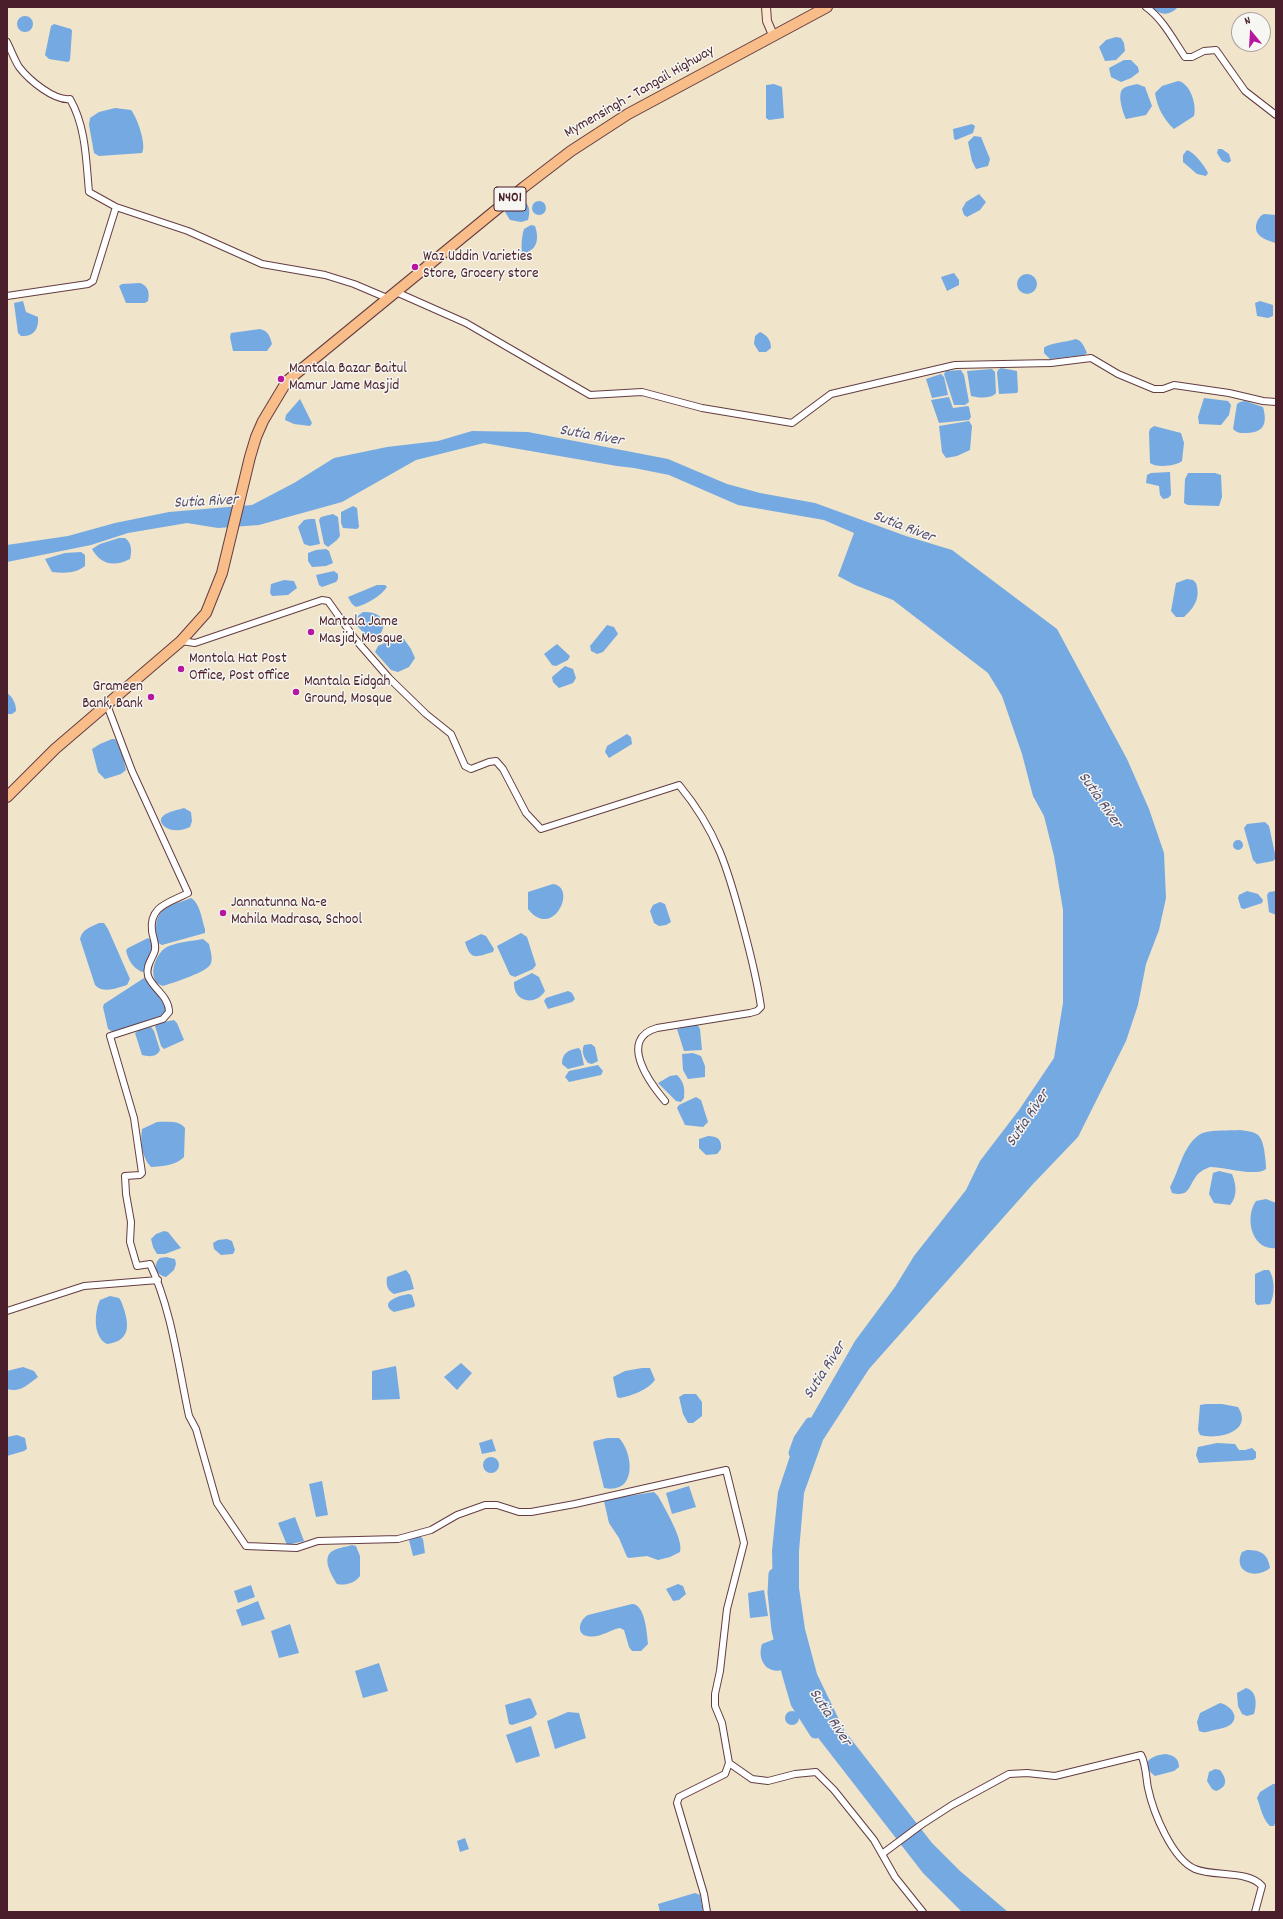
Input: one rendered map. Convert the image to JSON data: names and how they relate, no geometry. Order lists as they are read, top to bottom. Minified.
{"streets":{"highway":["Mymensingh - Tangail Highway","N401"]},"water":["Sutia River"],"places":["Waz Uddin Varieties Store, Grocery store","Mantala Bazar Baitul Mamur Jame Masjid","Mantala Jame Masjid, Mosque","Montola Hat Post Office, Post office","Mantala Eidgah Ground, Mosque","Grameen Bank, Bank","Jannatunna Na-e Mahila Madrasa, School"],"north":"top"}
